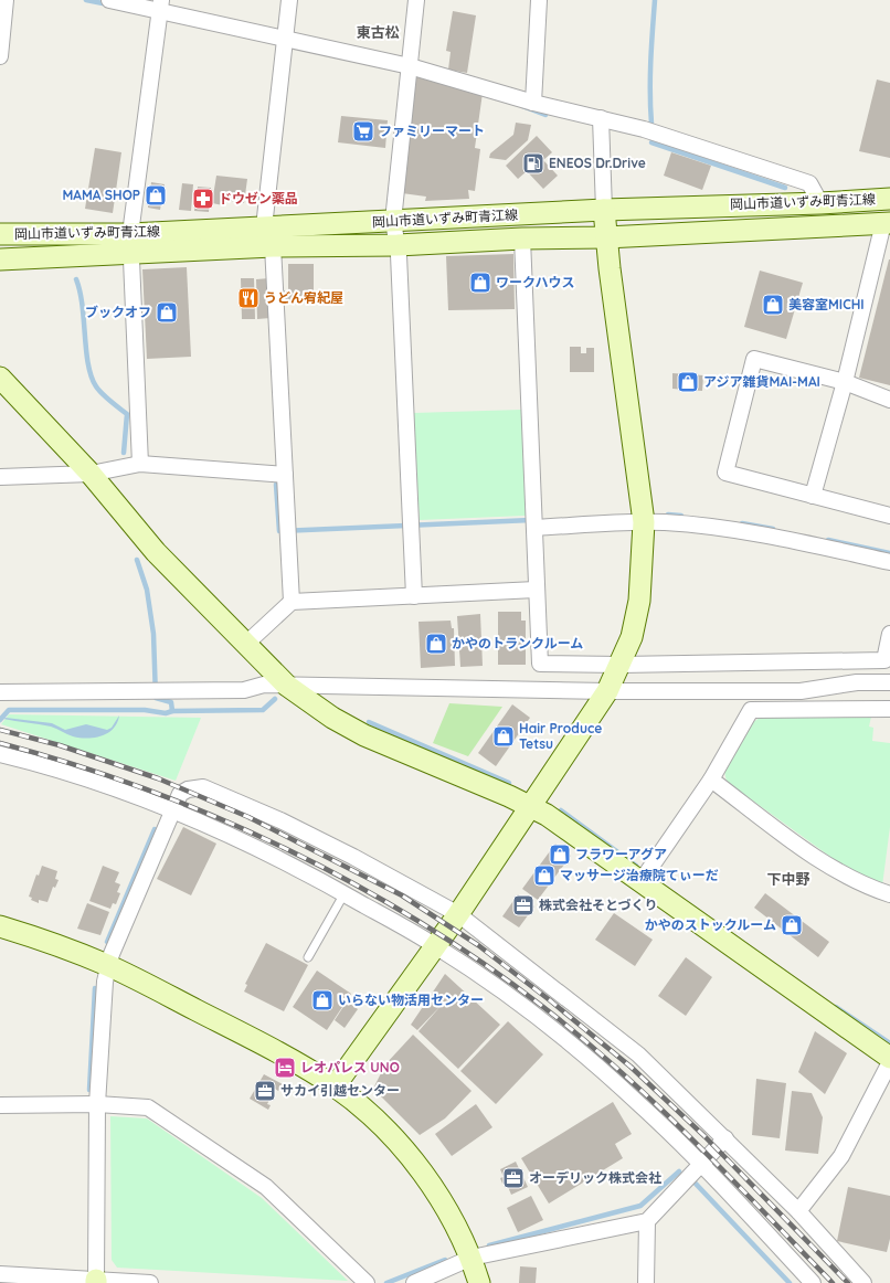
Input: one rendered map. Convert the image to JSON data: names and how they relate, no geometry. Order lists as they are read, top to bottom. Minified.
{"streets":{"street":["岡山市道いずみ町青江線"]},"districts":["東古松","下中野"],"places":{"supermarket":["ファミリーマート"],"fuel station":["ENEOS Dr.Drive"],"shop":["MAMA SHOP","ワークハウス","美容室MICHI","ブックオフ","アジア雑貨MAI-MAI","かやのトランクルーム","Hair Produce Tetsu","フラワーアグア","マッサージ治療院てぃーだ","かやのストックルーム","いらない物活用センター"],"pharmacy":["ドウゼン薬品"],"restaurant":["うどん宥紀屋"],"office":["株式会社そとづくり","サカイ引越センター","オーデリック株式会社"],"hotel":["レオパレス UNO"]}}
